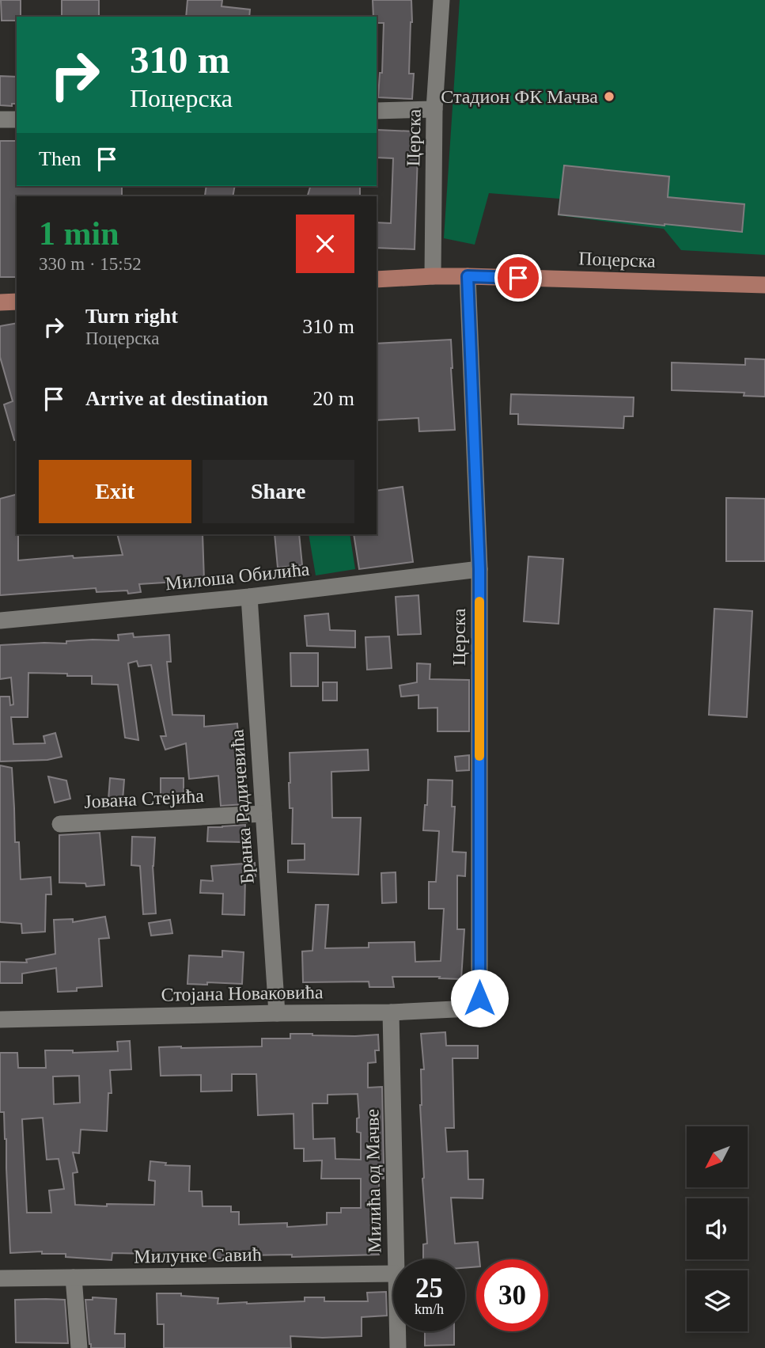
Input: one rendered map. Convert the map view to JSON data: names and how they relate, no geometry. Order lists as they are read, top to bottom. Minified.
{"streets":{"main road":["Поцерска"],"street":["Церска","Милоша Обилића","Јована Стејића","Бранка Радичевића","Стојана Новаковића","Милића од Мачве","Милунке Савић"]},"crossings":[["Церска","Поцерска"],["Церска","Милоша Обилића"],["Церска","Стојана Новаковића"],["Милоша Обилића","Бранка Радичевића"],["Јована Стејића","Бранка Радичевића"],["Бранка Радичевића","Стојана Новаковића"],["Стојана Новаковића","Милића од Мачве"]],"places":["Стадион ФК Мачва"],"north":"bottom left","page":{"turn":["310 m","Поцерска"],"then":"Then","heading":["1 min","330 m · 15:52"],"list":[{"name":"Turn right","note":"Поцерска","value":"310 m"},{"name":"Arrive at destination","value":"20 m"}],"buttons":["Exit","Share"],"speed":"25 km/h","limit":"30"}}
